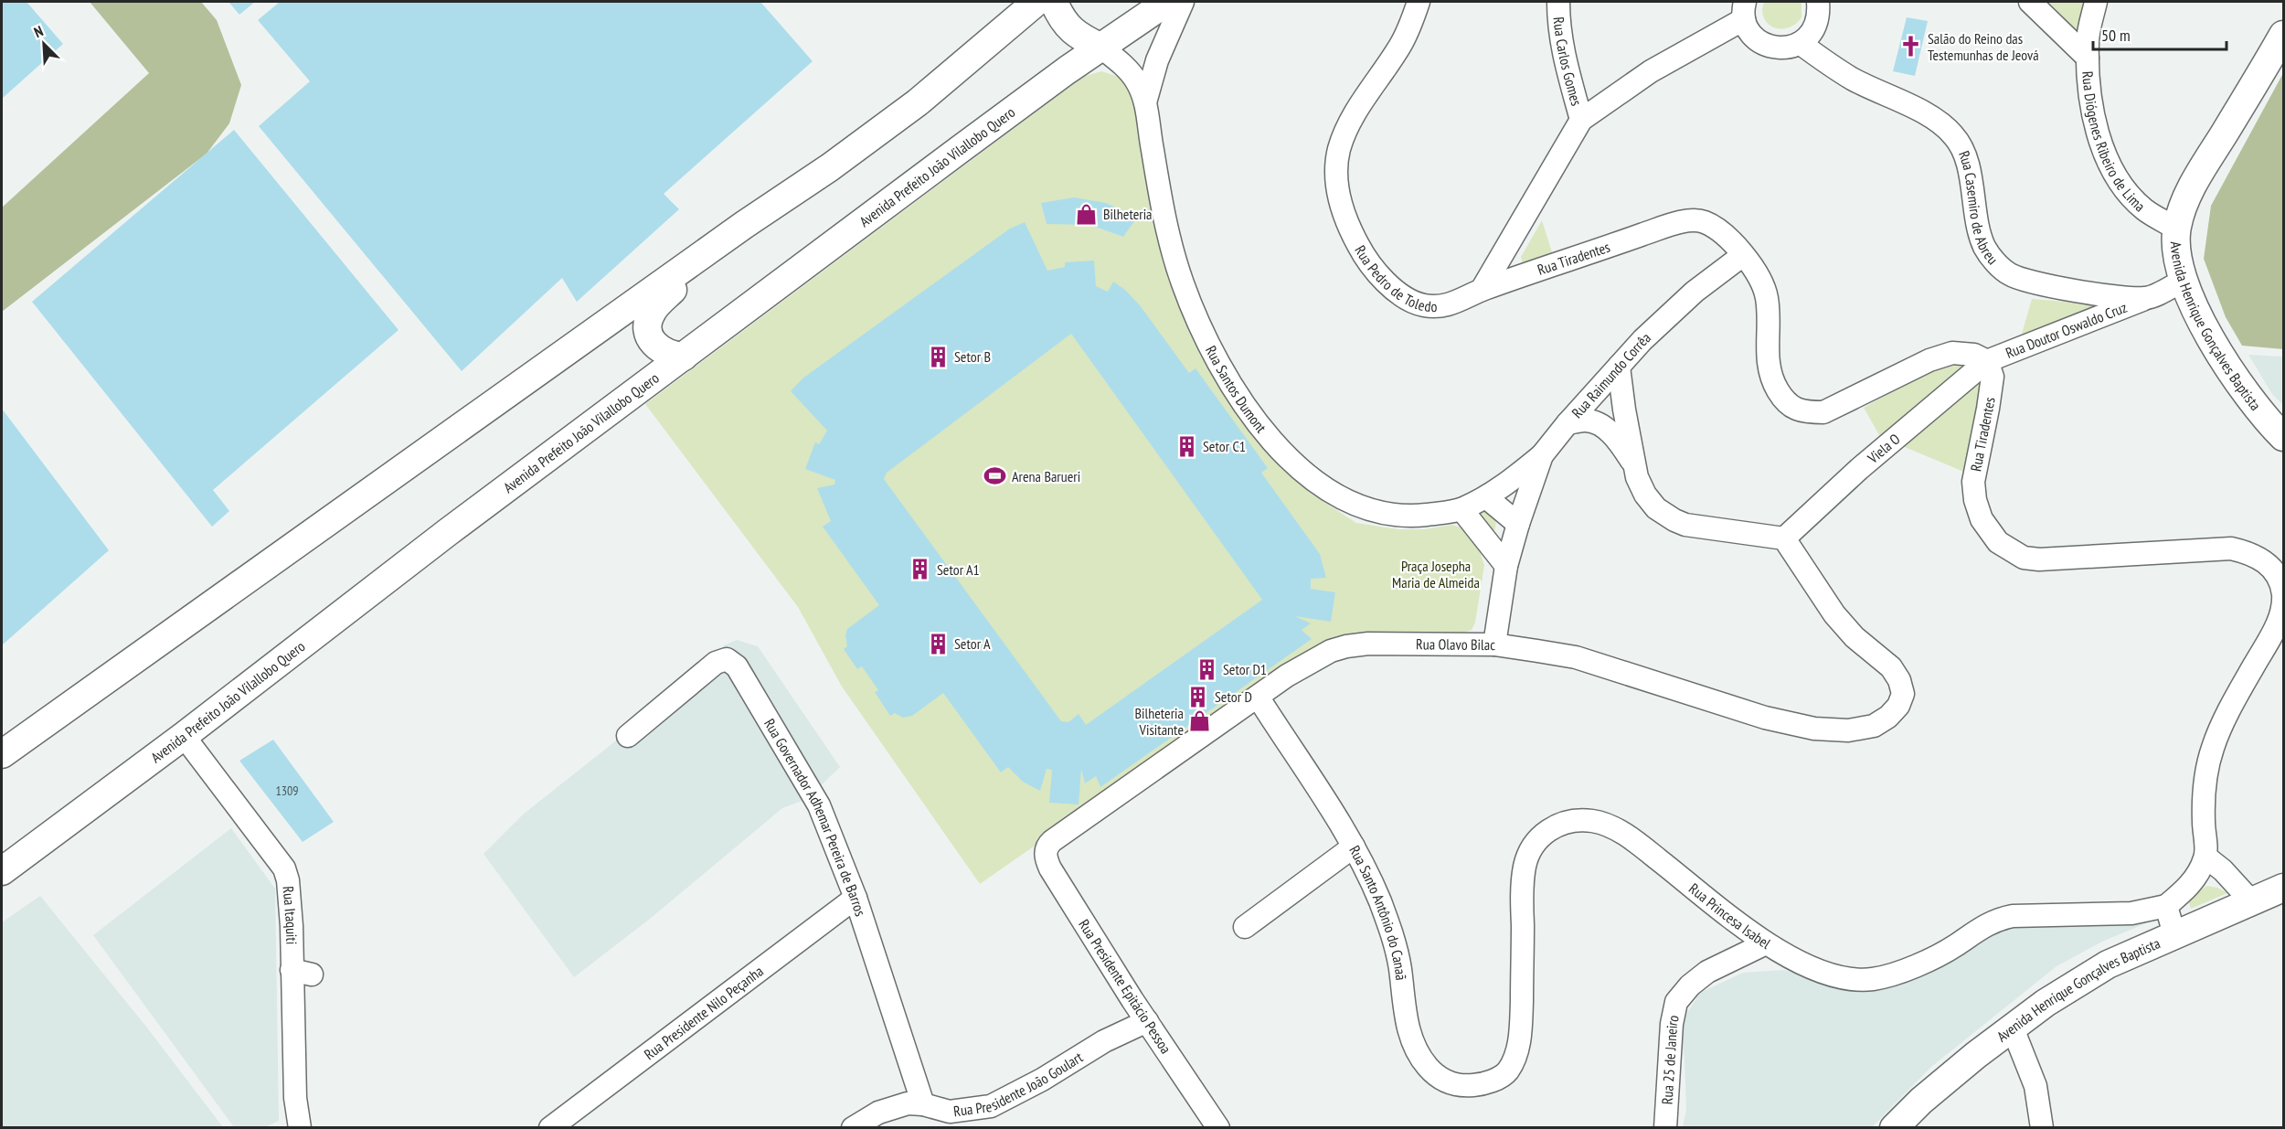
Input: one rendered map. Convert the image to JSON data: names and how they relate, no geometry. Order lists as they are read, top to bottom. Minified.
{"streets":{"main road":["Avenida Prefeito João Vilallobo Quero","Avenida Henrique Gonçalves Baptista"],"street":["Rua Carlos Gomes","Rua Diógenes Ribeiro de Lima","Rua Casemiro de Abreu","Rua Tiradentes","Rua Pedro de Toledo","Rua Doutor Oswaldo Cruz","Rua Raimundo Corrêa","Rua Santos Dumont","Viela O","Rua Olavo Bilac","Rua Governador Adhemar Pereira de Barros","Rua Santo Antônio do Canaã","Rua Princesa Isabel","Rua Itaquiti","Rua Presidente Epitácio Pessoa","Rua Presidente Nilo Peçanha","Rua 25 de Janeiro","Rua Presidente João Goulart"]},"crossings":[["Rua Diógenes Ribeiro de Lima","Avenida Henrique Gonçalves Baptista"],["Avenida Prefeito João Vilallobo Quero","Rua Santos Dumont"],["Avenida Prefeito João Vilallobo Quero","Rua Itaquiti"],["Rua Casemiro de Abreu","Rua Doutor Oswaldo Cruz"],["Rua Tiradentes","Rua Pedro de Toledo"],["Rua Tiradentes","Rua Doutor Oswaldo Cruz"],["Rua Tiradentes","Rua Raimundo Corrêa"],["Rua Tiradentes","Viela O"],["Rua Tiradentes","Rua Princesa Isabel"],["Rua Doutor Oswaldo Cruz","Viela O"],["Rua Raimundo Corrêa","Rua Santos Dumont"],["Rua Raimundo Corrêa","Rua Olavo Bilac"],["Viela O","Rua Olavo Bilac"],["Rua Olavo Bilac","Rua Santo Antônio do Canaã"],["Rua Olavo Bilac","Rua Presidente Epitácio Pessoa"],["Rua Governador Adhemar Pereira de Barros","Rua Presidente Nilo Peçanha"],["Rua Governador Adhemar Pereira de Barros","Rua Presidente João Goulart"],["Rua Santo Antônio do Canaã","Rua Princesa Isabel"],["Rua Princesa Isabel","Rua 25 de Janeiro"],["Rua Presidente Epitácio Pessoa","Rua Presidente João Goulart"]],"parks":["Praça Josepha Maria de Almeida"],"places":{"church":["Salão do Reino das Testemunhas de Jeová"],"shop":["Bilheteria","Bilheteria Visitante"],"building":["Setor B","Setor C1","Setor A1","Setor A","Setor D1","Setor D"],"sports":["Arena Barueri"]},"house_numbers":["1309"],"scale_bar":"50 m","north":"top left"}
